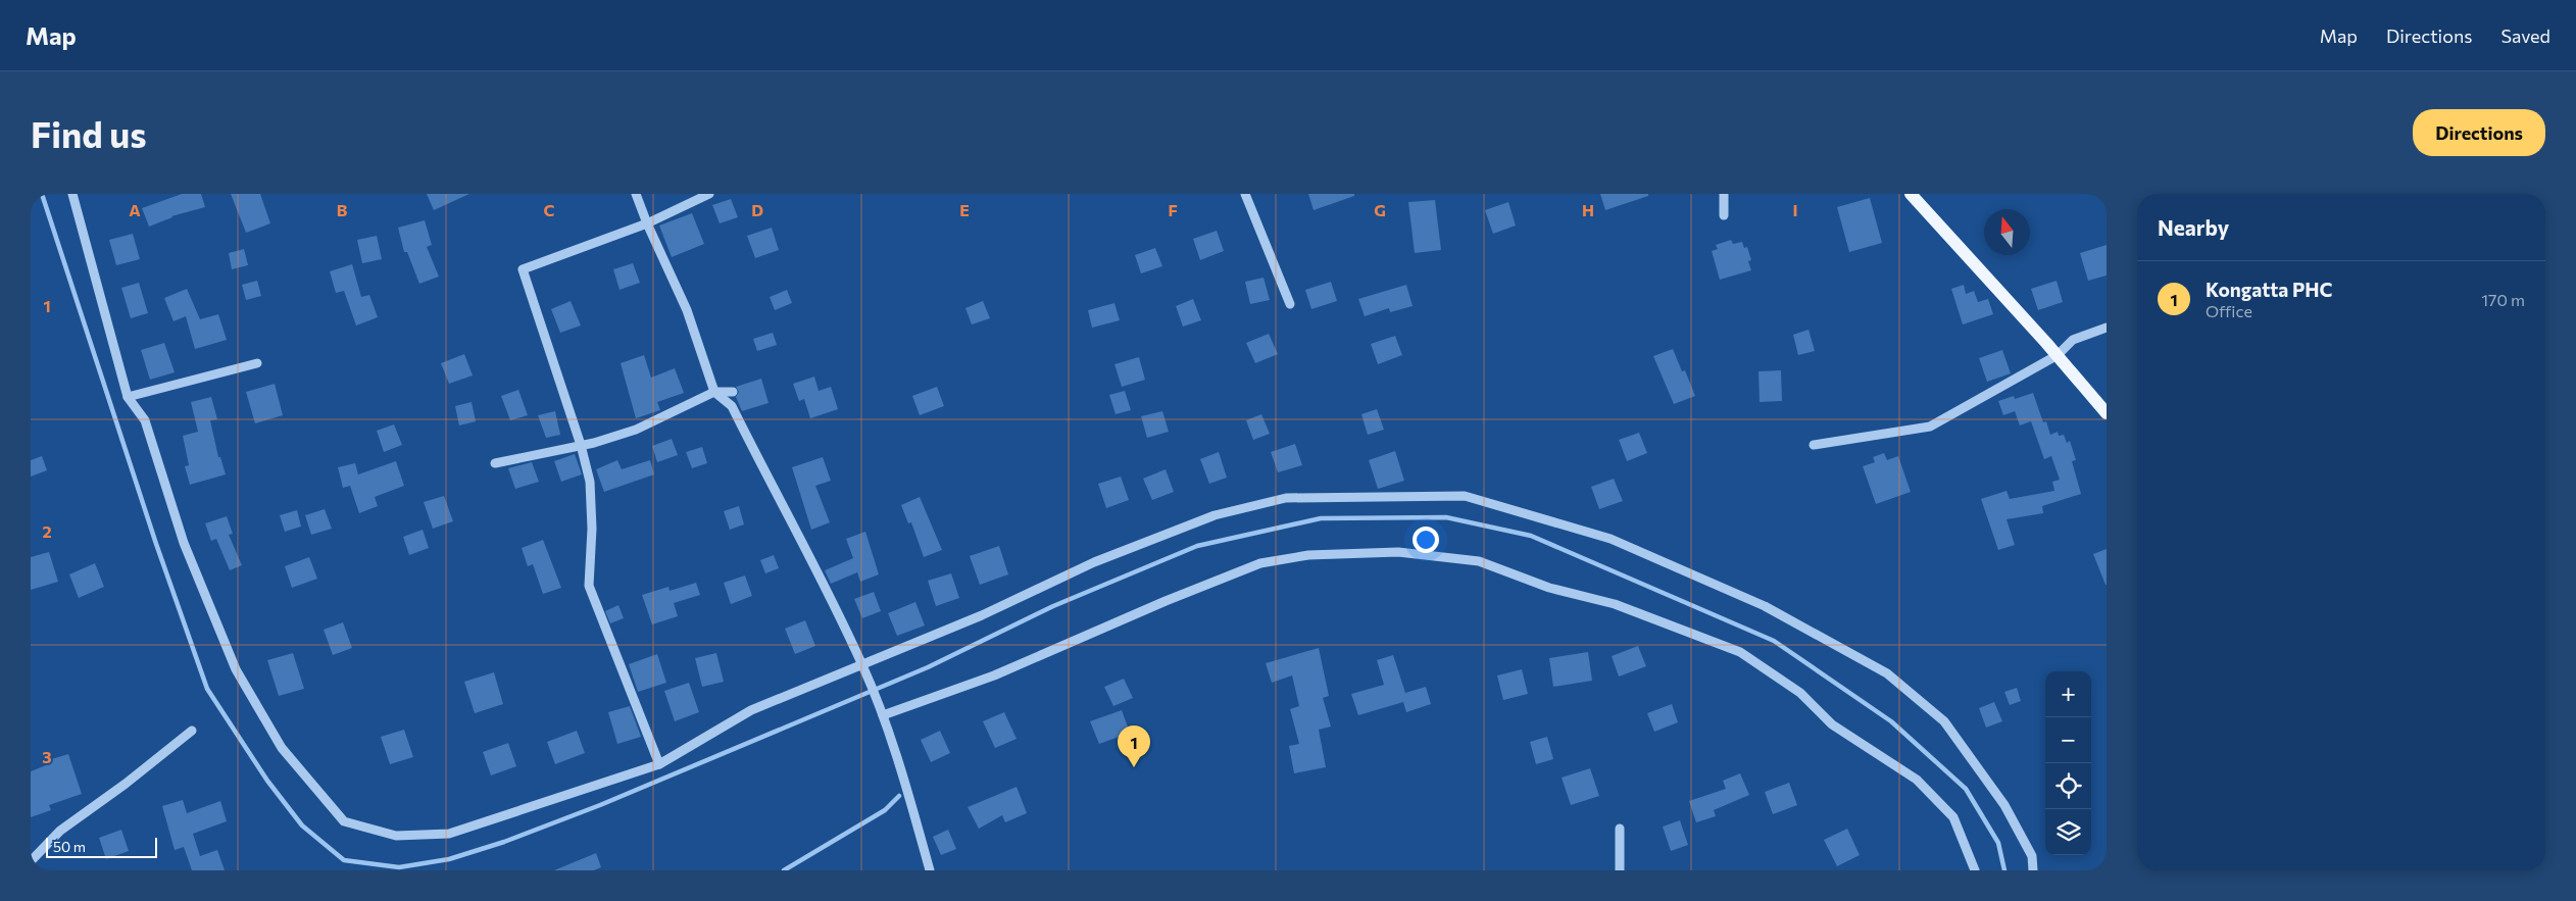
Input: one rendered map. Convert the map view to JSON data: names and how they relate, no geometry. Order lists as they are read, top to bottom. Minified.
{"scale_bar":"50 m","north":"top","page":{"header":"Map","nav":["Map","Directions","Saved"],"buttons":"Directions","title":"Find us","heading":"Nearby","list":[{"mark":"1","name":"Kongatta PHC","note":"Office","value":"170 m"}],"map_buttons":["+","−"],"pins":"1","scale":"50 m"},"grid":{"columns":["A","B","C","D","E","F","G","H","I"],"rows":["1","2","3"]}}
